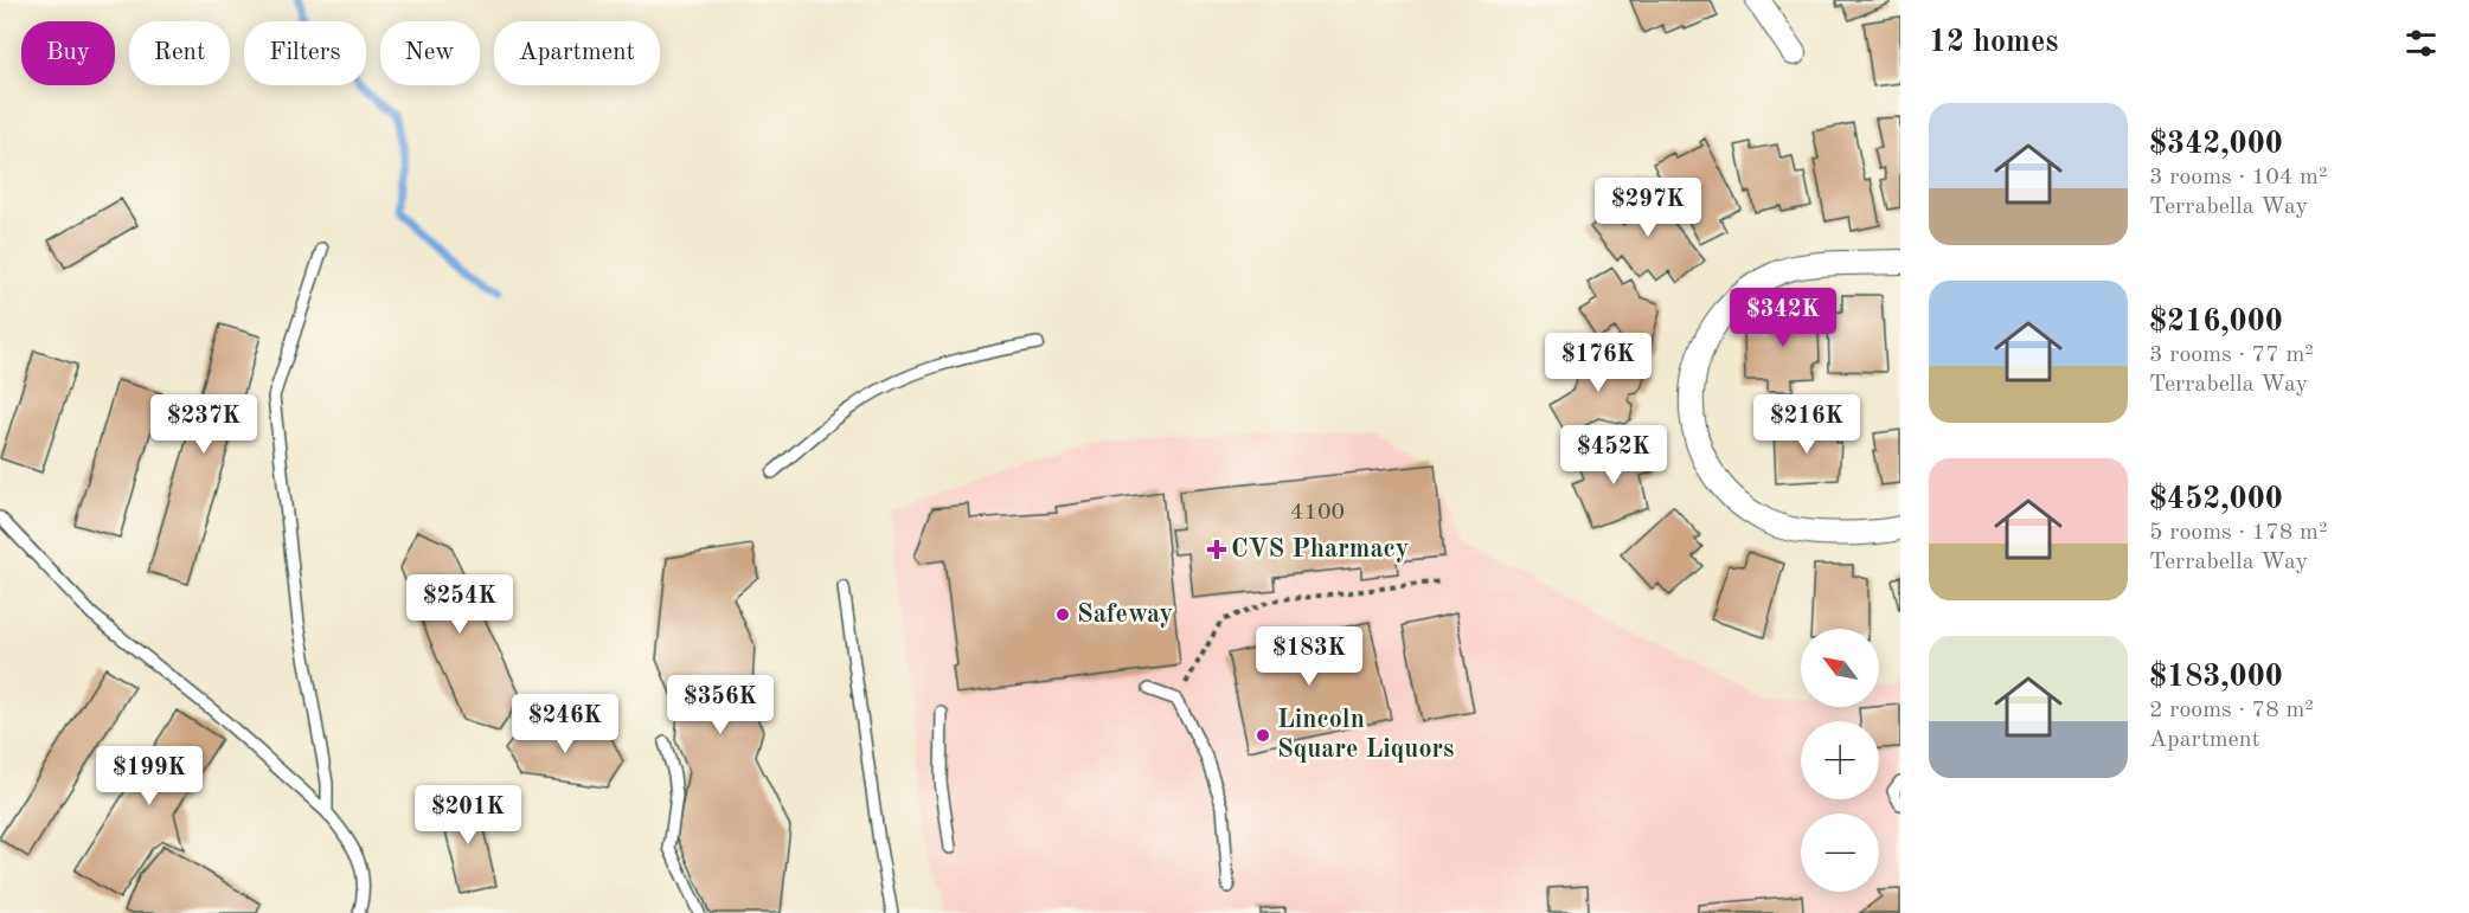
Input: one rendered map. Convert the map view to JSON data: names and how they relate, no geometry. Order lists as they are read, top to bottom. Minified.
{"places":{"health":["CVS Pharmacy"],"other":["Safeway","Lincoln Square Liquors"]},"house_numbers":["4100"],"north":"top left","page":{"heading":"12 homes","chip":["Buy","Rent","Filters","New","Apartment"],"list":[{"name":"$342,000","note":"3 rooms · 104 m² · Terrabella Way"},{"name":"$216,000","note":"3 rooms · 77 m² · Terrabella Way"},{"name":"$452,000","note":"5 rooms · 178 m² · Terrabella Way"},{"name":"$183,000","note":"2 rooms · 78 m² · Apartment"}],"price":["$297K","$342K","$176K","$237K","$216K","$452K","$254K","$183K","$356K","$246K","$199K","$201K"],"map_buttons":["+","−"]}}
